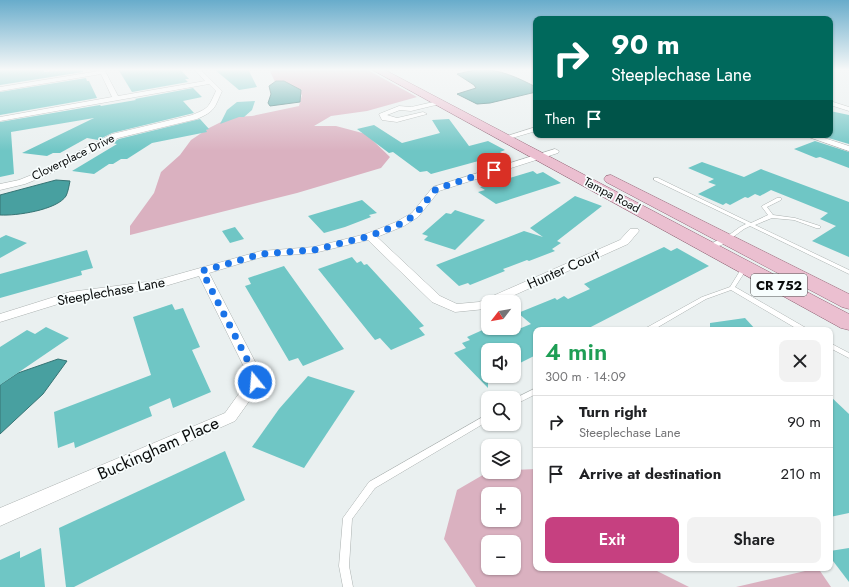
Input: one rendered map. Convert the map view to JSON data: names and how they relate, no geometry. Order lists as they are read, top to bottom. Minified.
{"streets":{"main road":["Tampa Road","CR 752"],"street":["Cloverplace Drive","Hunter Court","Steeplechase Lane","Buckingham Place"]},"crossings":[["Tampa Road","Steeplechase Lane"],["Hunter Court","Steeplechase Lane"],["Steeplechase Lane","Buckingham Place"]],"north":"bottom left","page":{"turn":["90 m","Steeplechase Lane"],"then":"Then","map_buttons":["+","−"],"heading":["4 min","300 m · 14:09"],"list":[{"name":"Turn right","note":"Steeplechase Lane","value":"90 m"},{"name":"Arrive at destination","value":"210 m"}],"buttons":["Exit","Share"]}}
